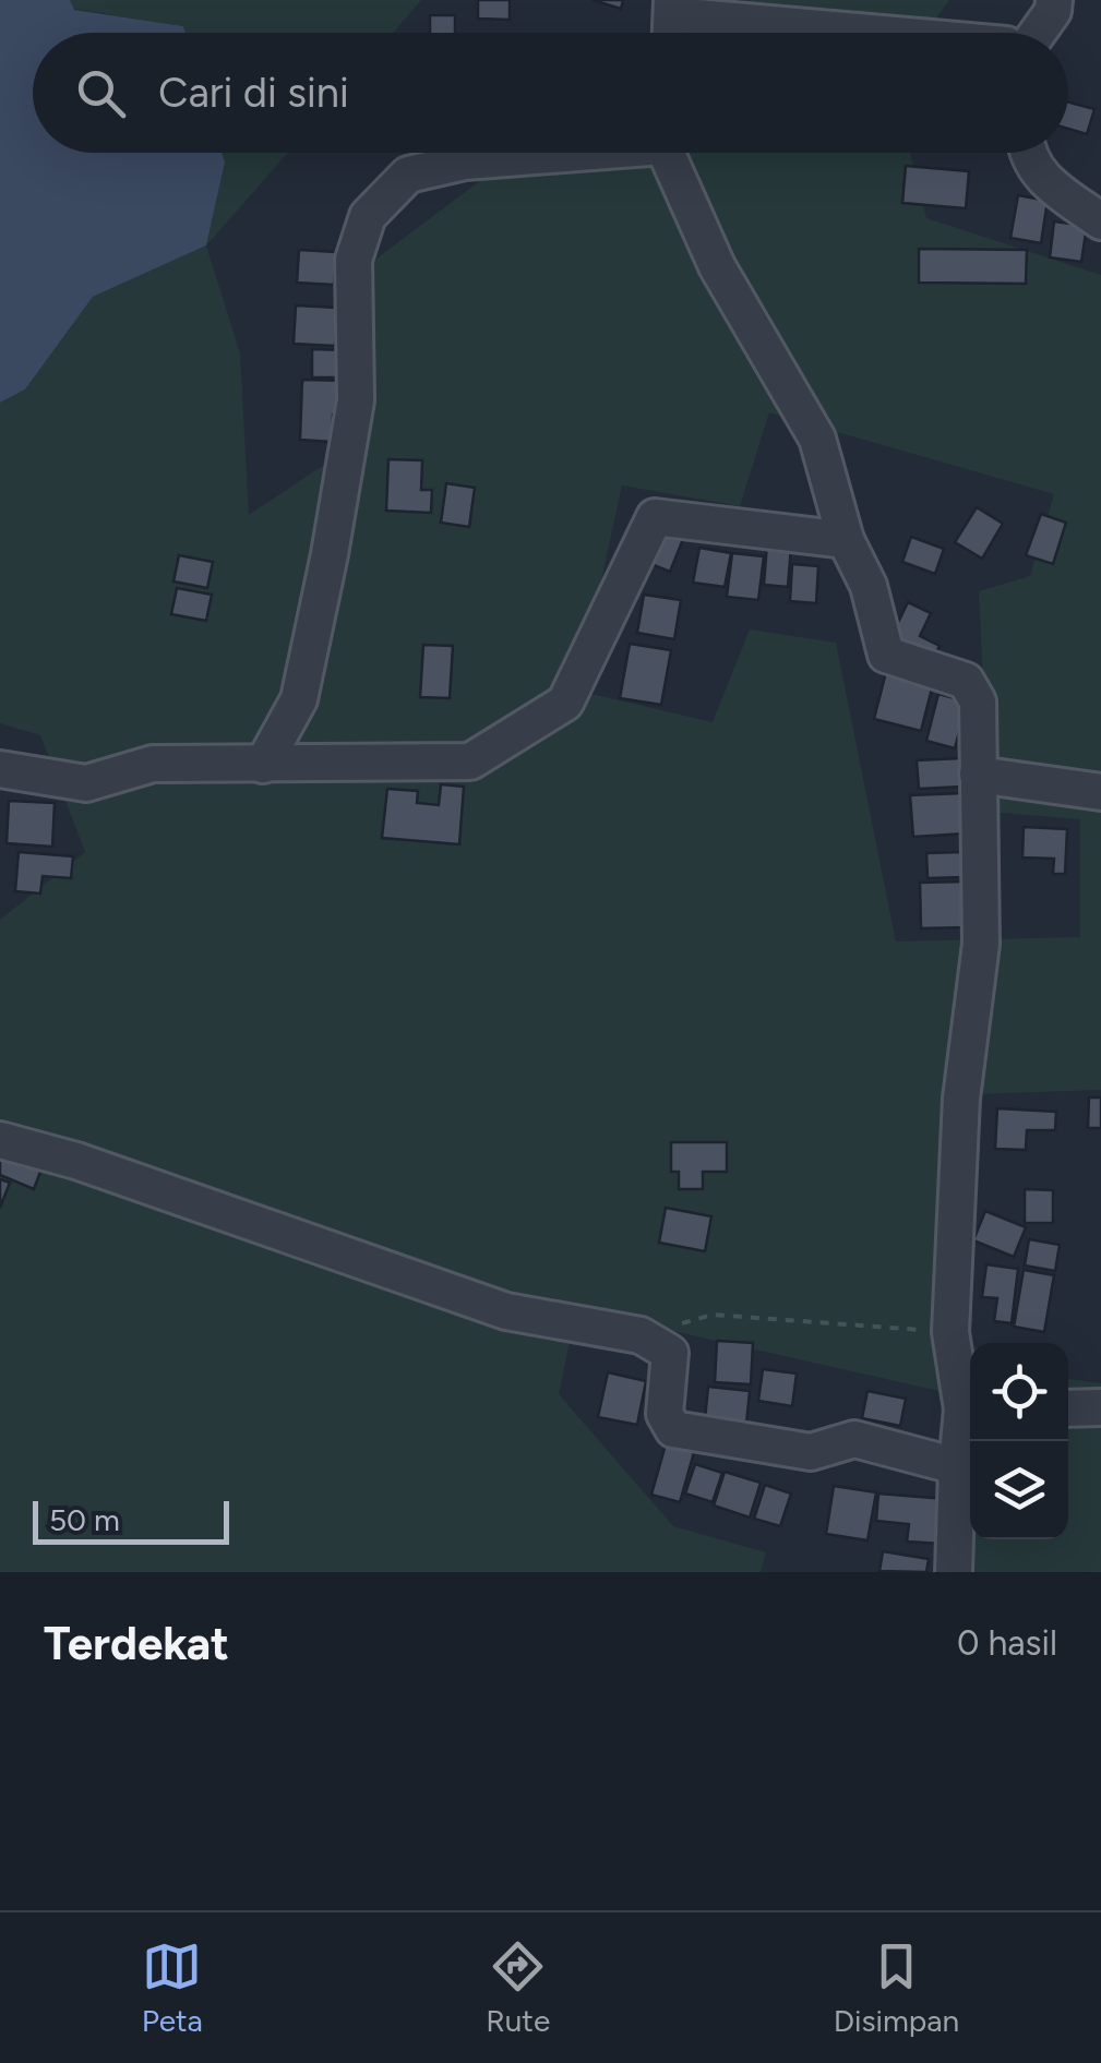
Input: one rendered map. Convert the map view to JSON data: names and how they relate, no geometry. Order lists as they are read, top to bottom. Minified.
{"scale_bar":"50 m","page":{"search":"Cari di sini","scale":"50 m","heading":["Terdekat","0 hasil"],"nav":["Peta","Rute","Disimpan"]}}
